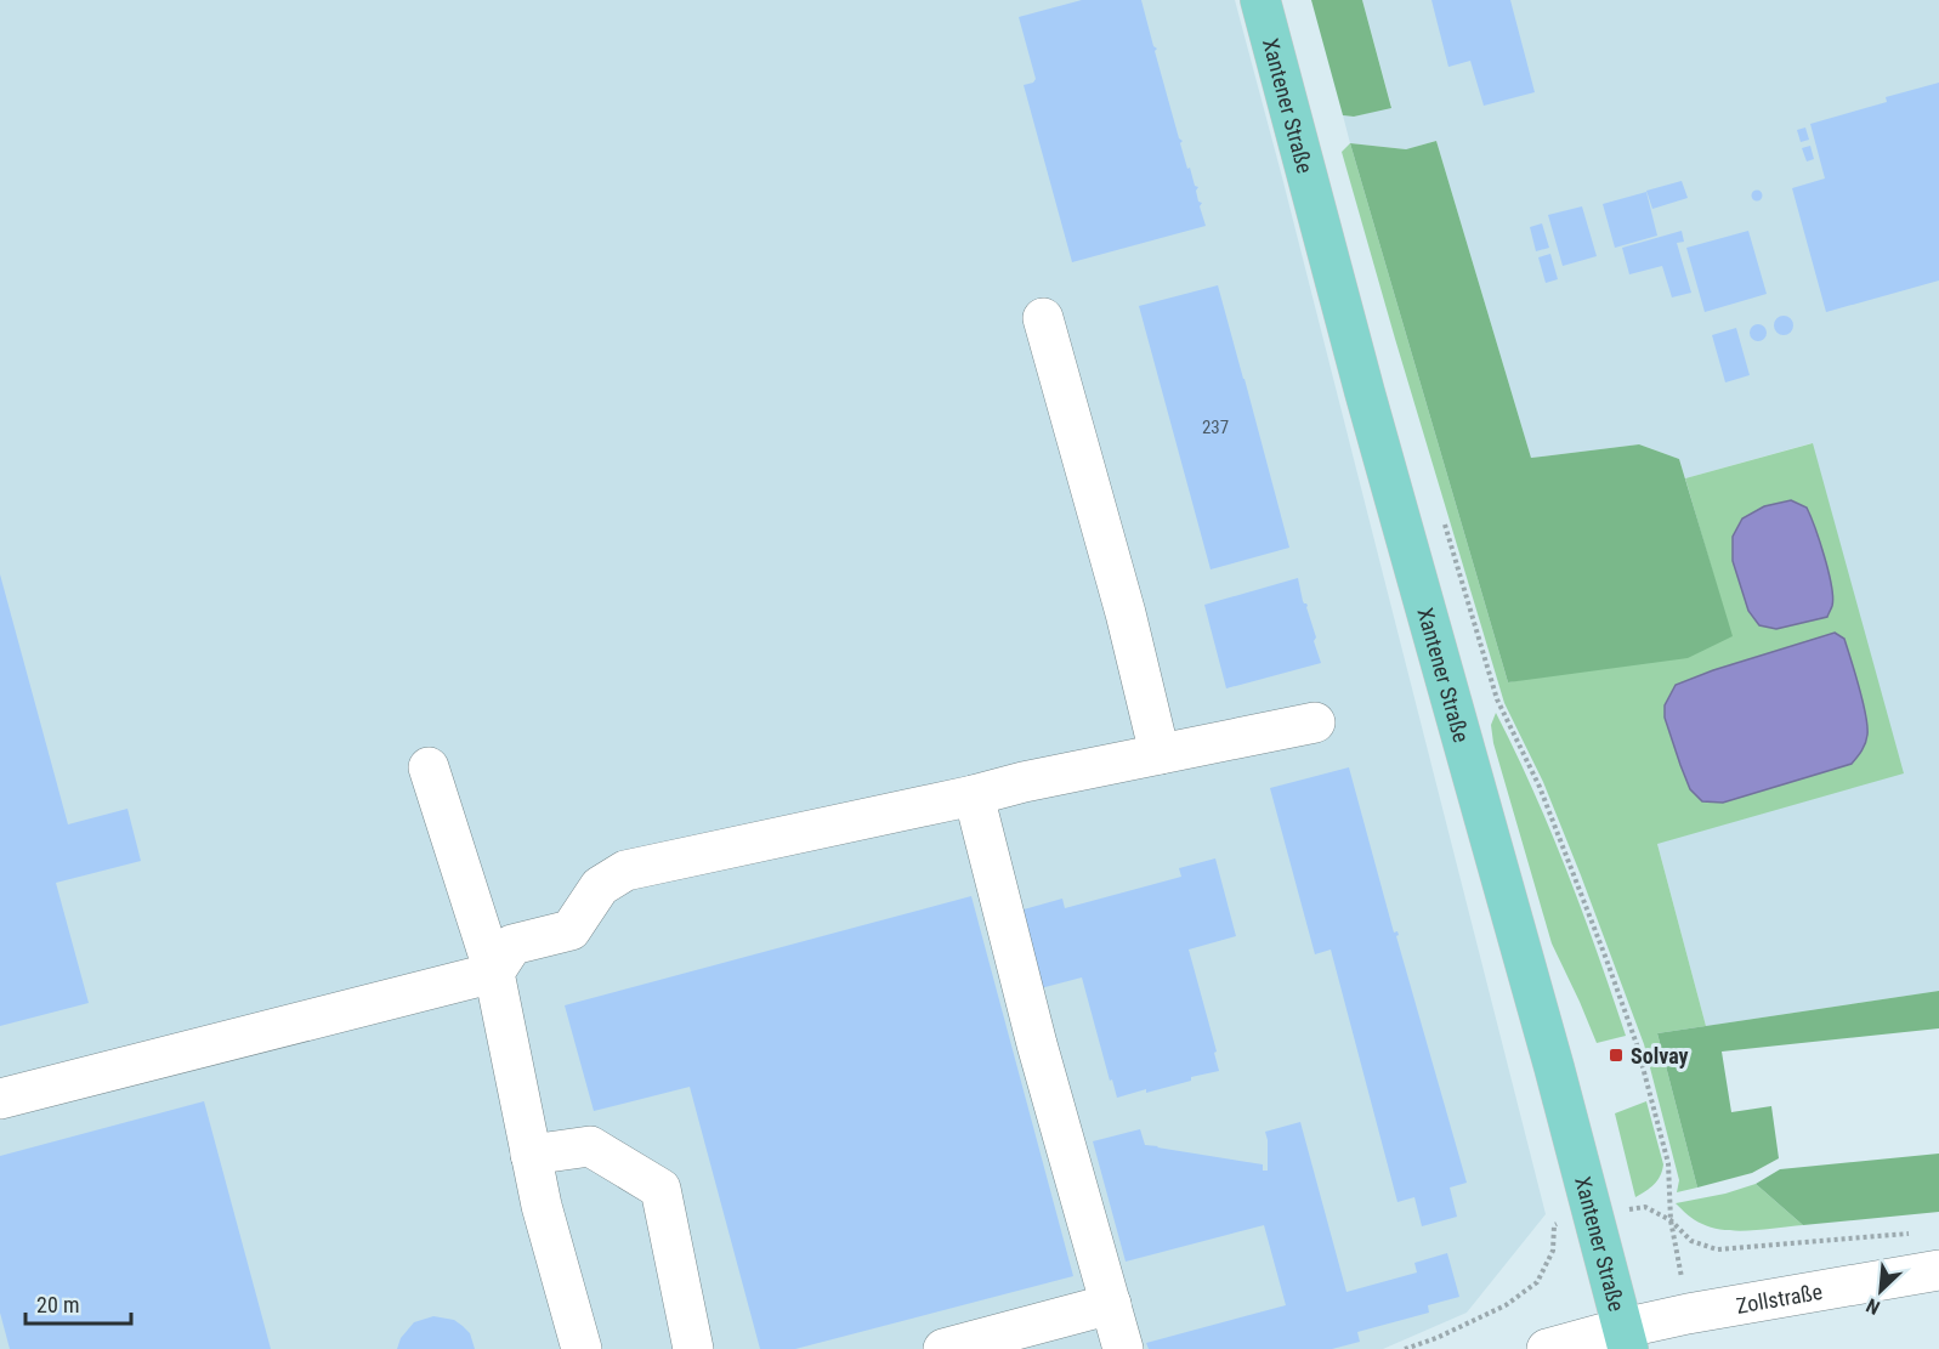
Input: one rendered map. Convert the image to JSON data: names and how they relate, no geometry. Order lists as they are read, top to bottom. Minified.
{"streets":{"main road":["Xantener Straße"],"street":["Zollstraße"]},"crossings":[["Xantener Straße","Zollstraße"]],"places":{"transit":["Solvay"]},"house_numbers":["237"],"scale_bar":"20 m","north":"bottom left"}
